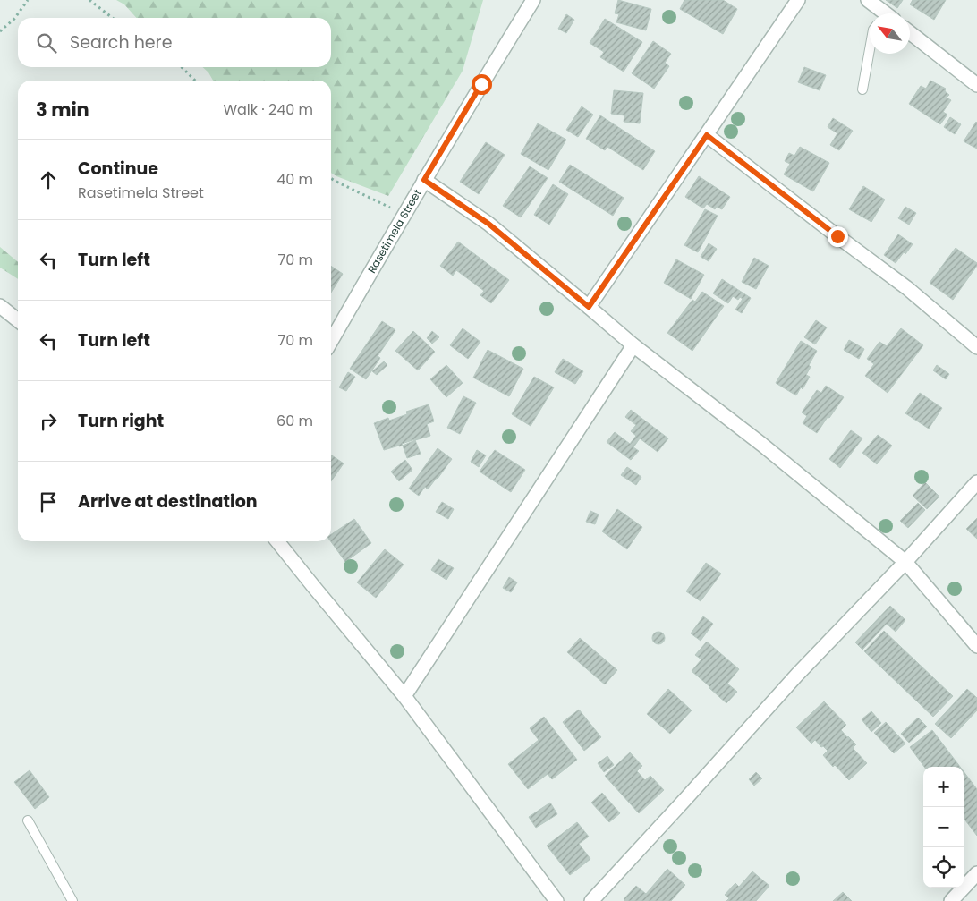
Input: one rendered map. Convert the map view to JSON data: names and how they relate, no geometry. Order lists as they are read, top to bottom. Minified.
{"streets":{"street":["Rasetimela Street"]},"north":"top left","page":{"search":"Search here","heading":["3 min","Walk · 240 m"],"list":[["Continue","Rasetimela Street","40 m"],["Turn left","70 m"],["Turn left","70 m"],["Turn right","60 m"],"Arrive at destination"],"map_buttons":["+","−"]}}
